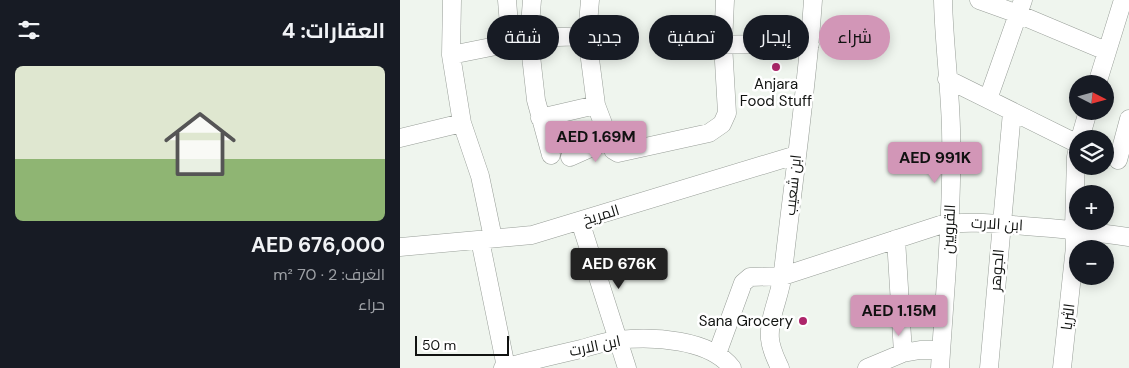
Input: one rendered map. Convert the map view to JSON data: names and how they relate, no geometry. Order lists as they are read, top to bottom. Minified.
{"streets":{"street":["ابن شعيب","المريخ","ابن الارت","القرويين","الجوهر","الثريا"]},"crossings":[["ابن شعيب","المريخ"],["ابن شعيب","ابن الارت"],["ابن الارت","القرويين"],["ابن الارت","الجوهر"]],"places":["Anjara Food Stuff","Sana Grocery"],"scale_bar":"50 m","north":"right","page":{"heading":"العقارات: 4","chip":["شراء","إيجار","تصفية","جديد","شقة"],"list":[{"name":"AED 676,000","note":"الغرف: 2 · 70 m² · حراء"}],"map_buttons":["+","−"],"price":["AED 1.69M","AED 991K","AED 676K","AED 1.15M"],"scale":"50 m"}}
